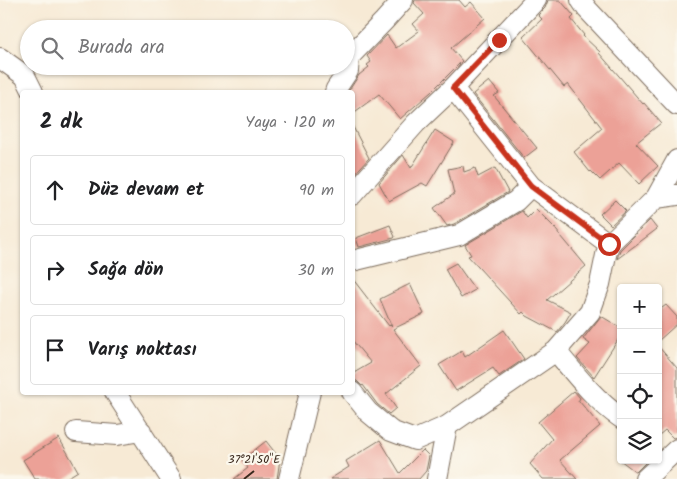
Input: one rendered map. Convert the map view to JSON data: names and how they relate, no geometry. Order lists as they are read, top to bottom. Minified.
{"page":{"search":"Burada ara","heading":["2 dk","Yaya · 120 m"],"list":[["Düz devam et","90 m"],["Sağa dön","30 m"],"Varış noktası"],"map_buttons":["+","−"]},"coordinates":["37°21'50\"E"]}
